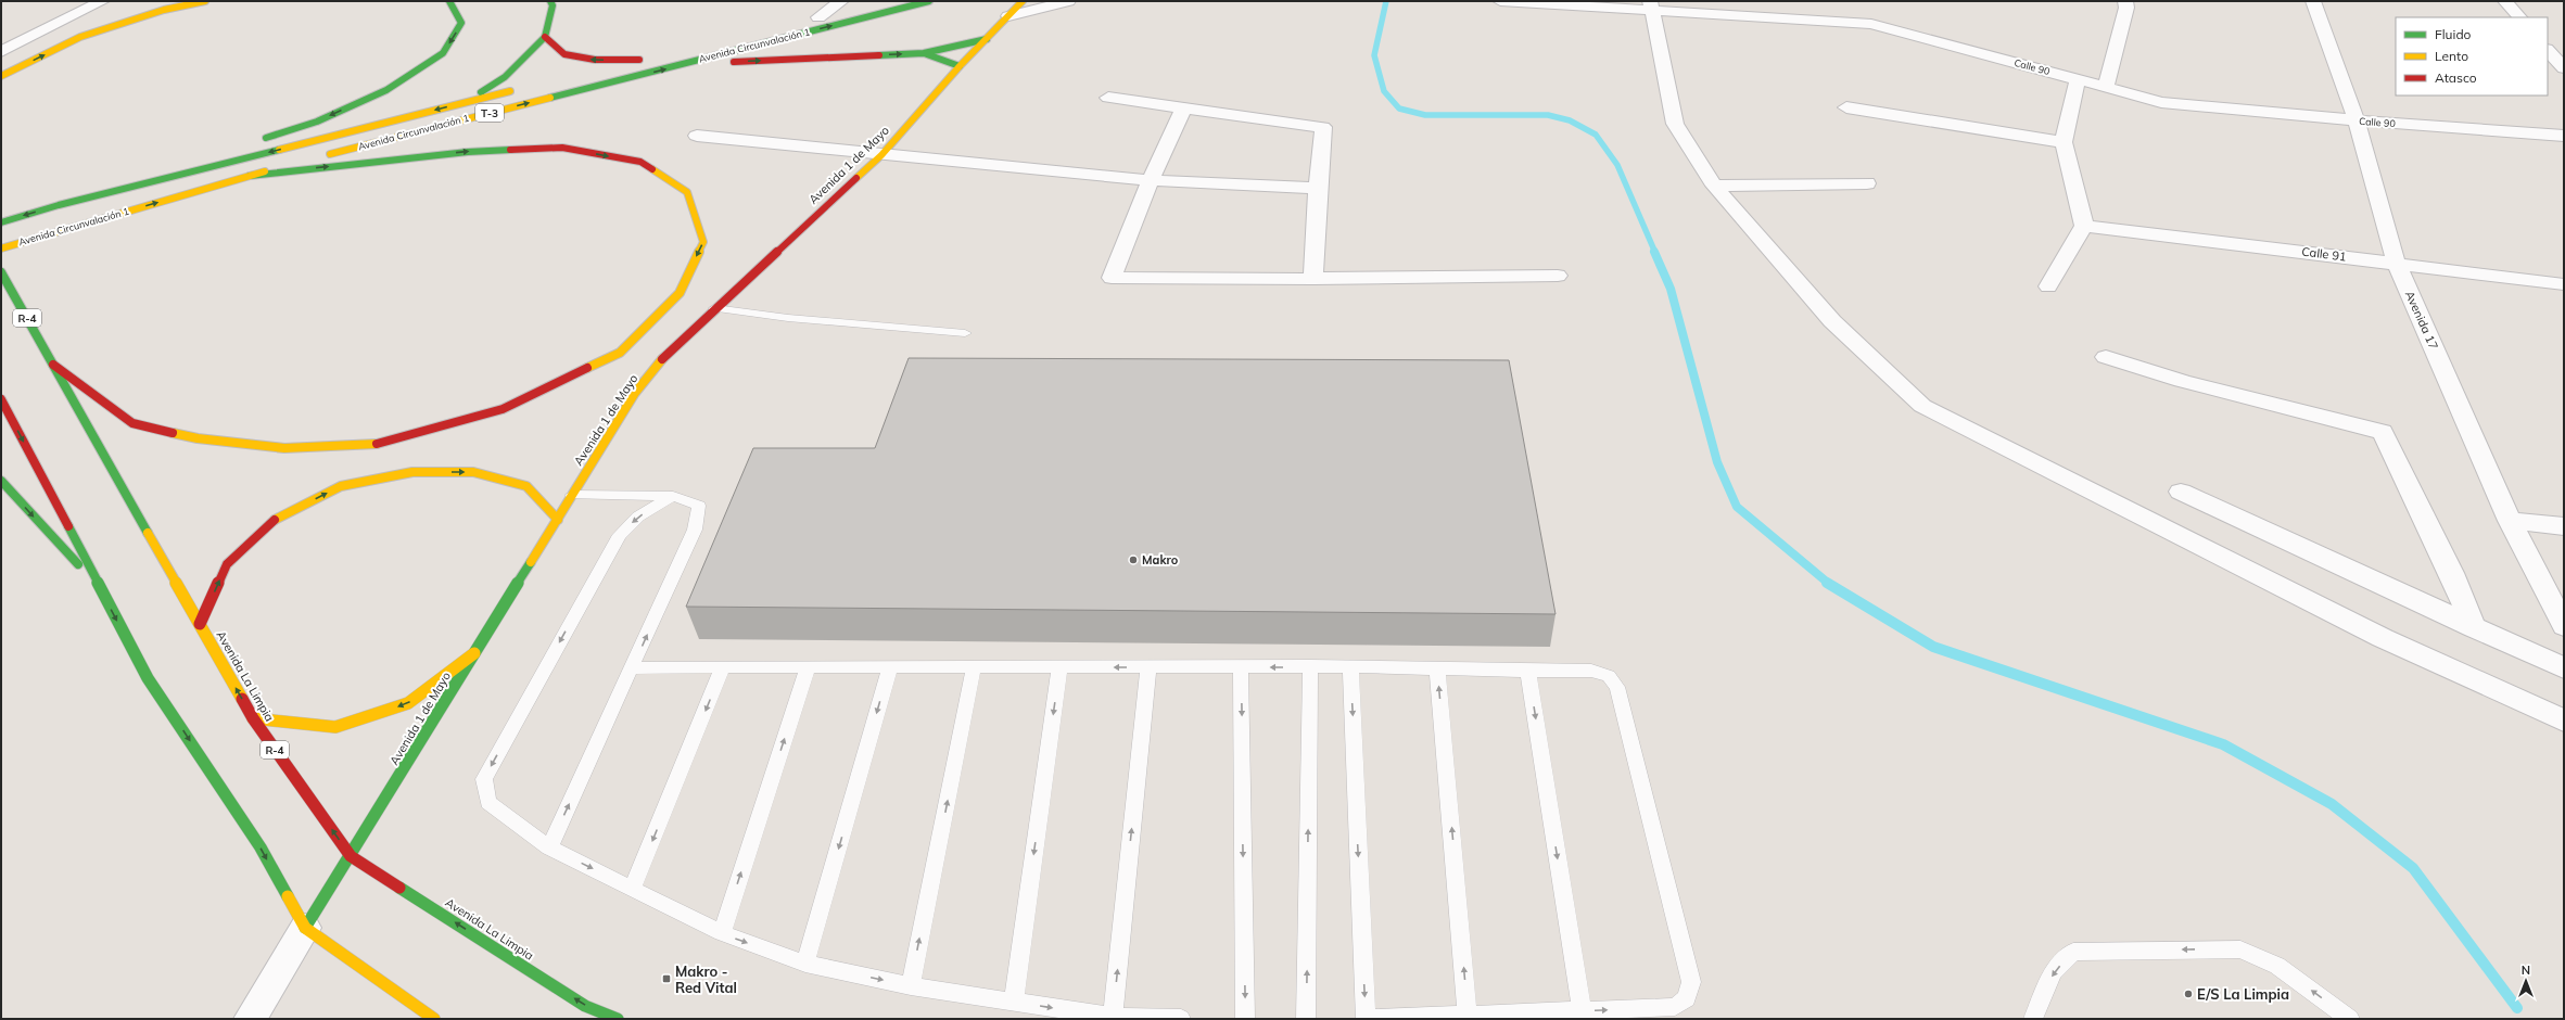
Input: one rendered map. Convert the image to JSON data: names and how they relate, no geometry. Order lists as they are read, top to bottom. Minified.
{"streets":{"main road":["Avenida Circunvalación 1","T-3","Avenida 1 de Mayo","R-4","Avenida La Limpia"],"street":["Calle 90","Calle 91","Avenida 17"]},"crossings":[["Calle 90","Avenida 17"],["Avenida 1 de Mayo","Avenida La Limpia"],["Calle 91","Avenida 17"],["R-4","Avenida La Limpia"]],"places":{"other":["Makro","E/S La Limpia"],"transit":["Makro - Red Vital"]},"legend":["Fluido","Lento","Atasco"],"north":"top"}
